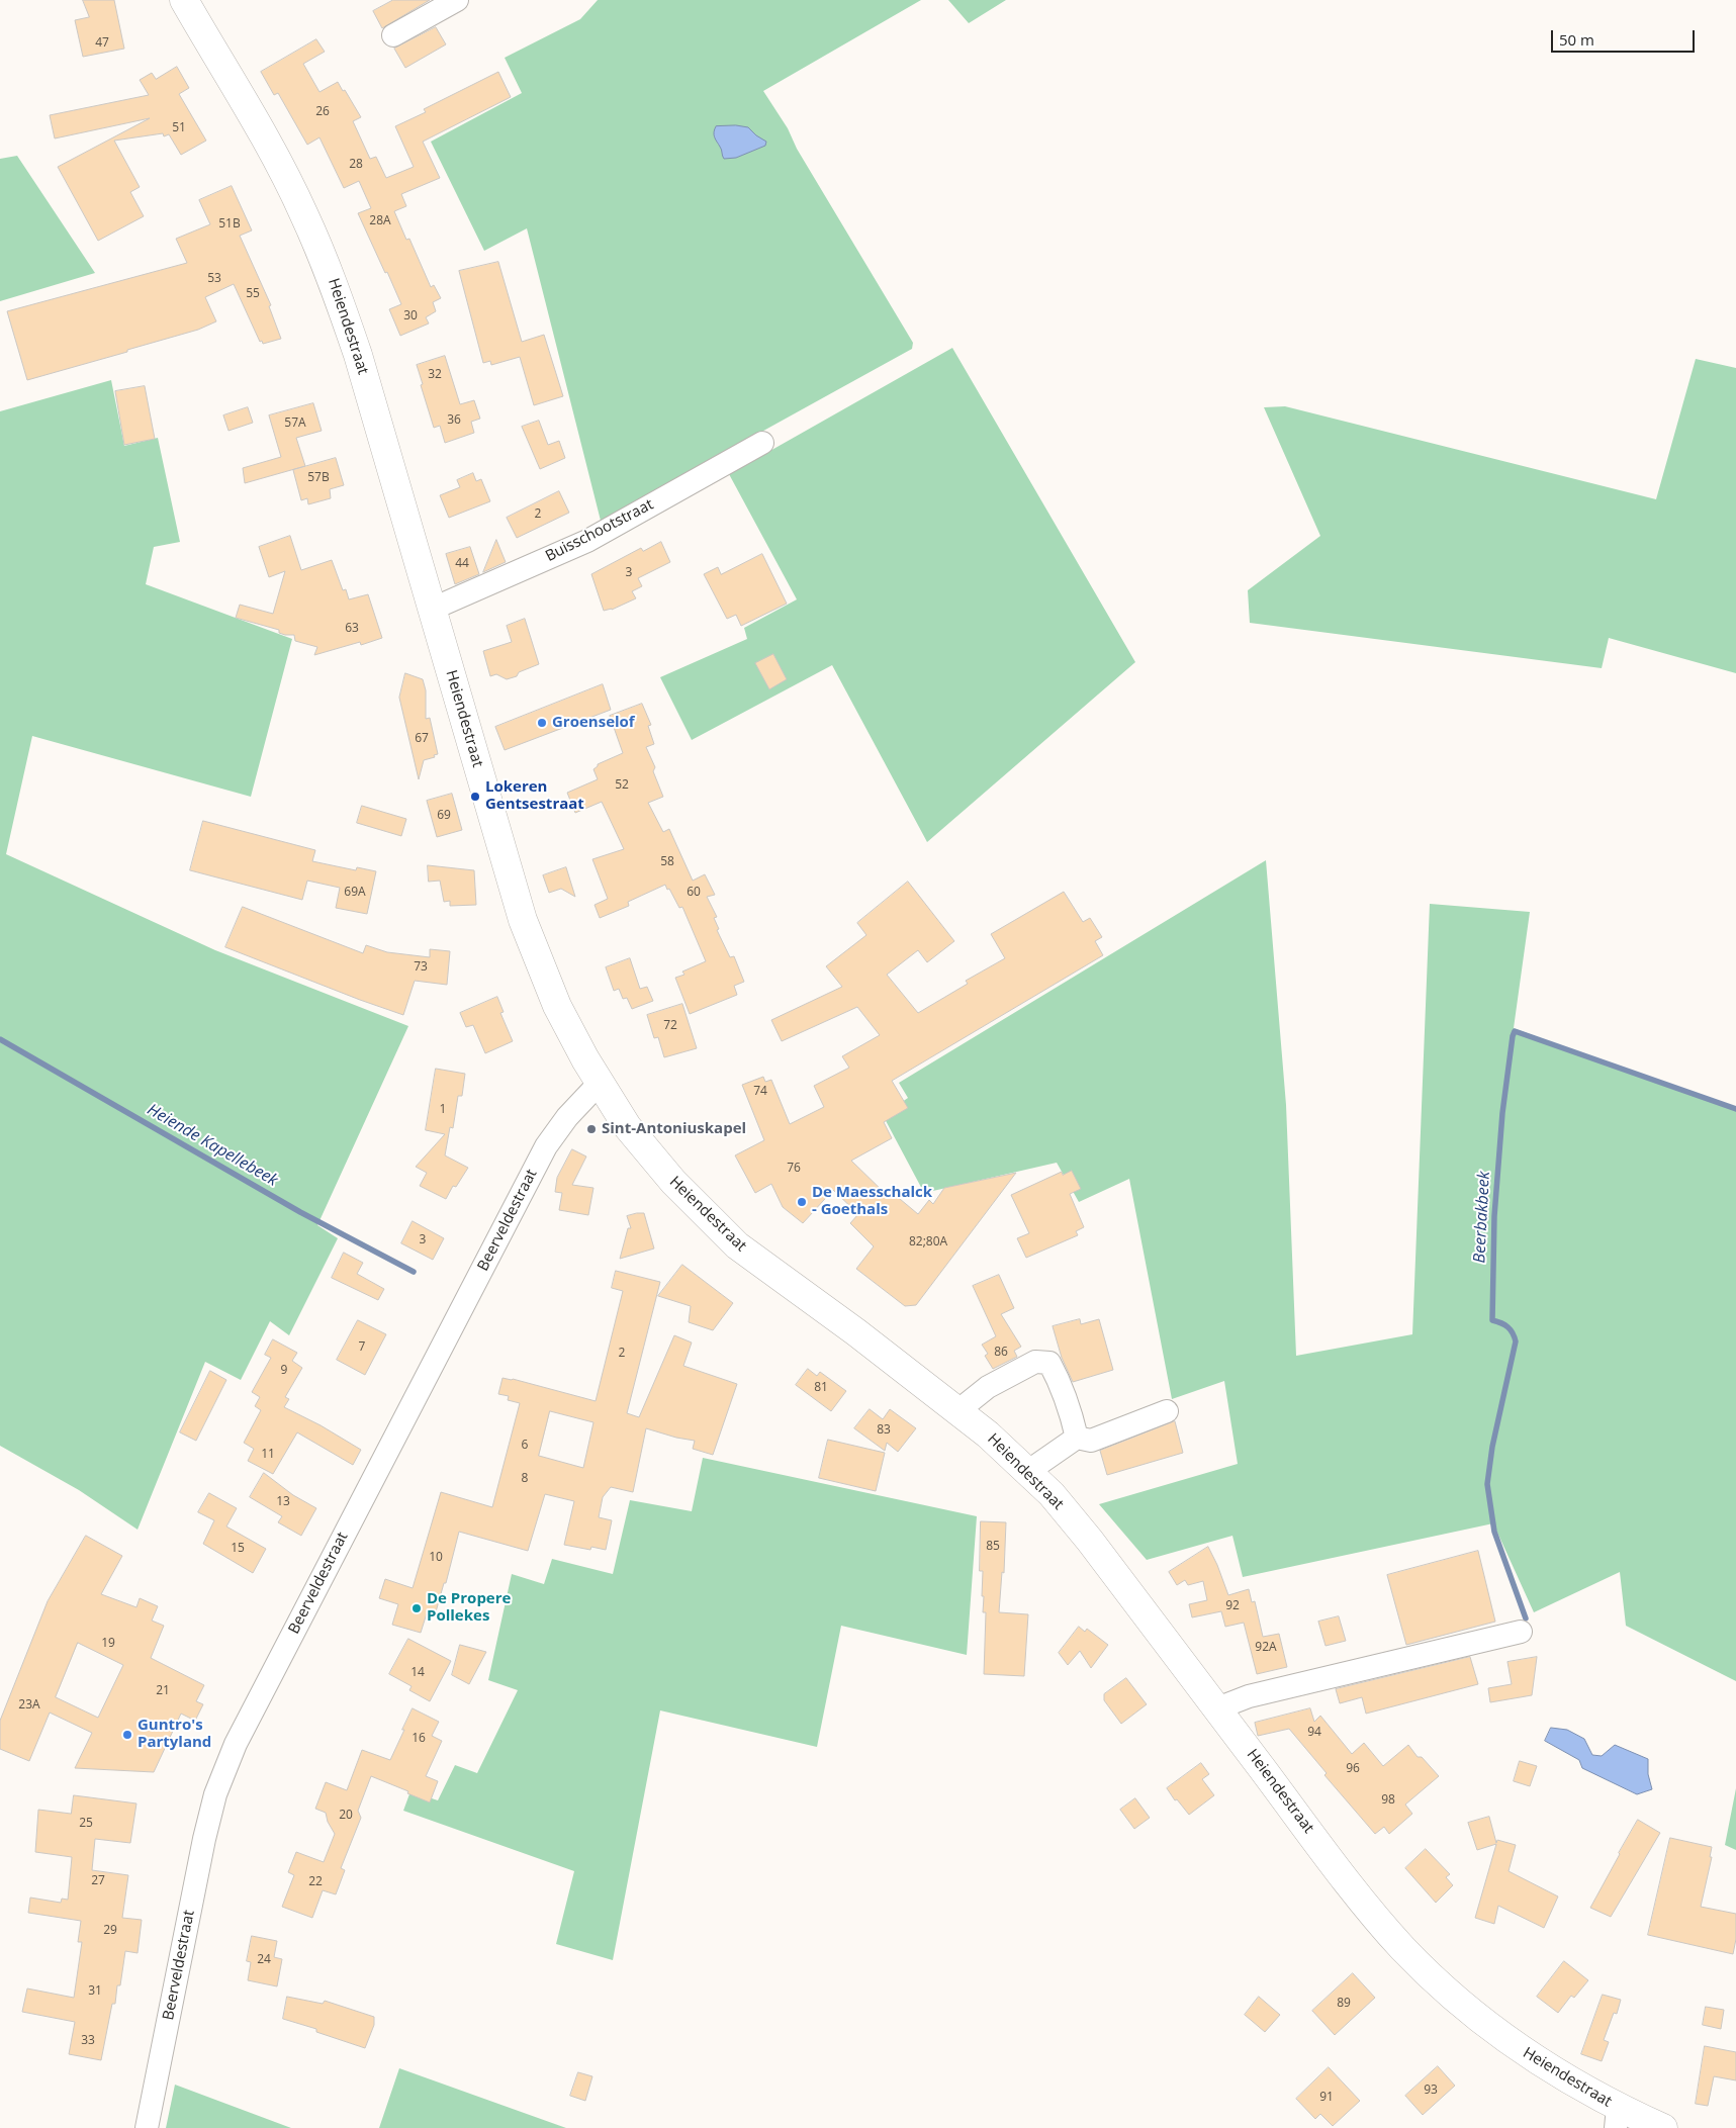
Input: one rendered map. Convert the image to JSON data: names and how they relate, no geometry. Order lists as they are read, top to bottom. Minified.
{"streets":{"main road":["Heiendestraat"],"street":["Buisschootstraat","Beerveldestraat"]},"crossings":[["Heiendestraat","Buisschootstraat"],["Heiendestraat","Beerveldestraat"]],"water":["Heiende Kapellebeek","Beerbakbeek"],"places":["Groenselof","Lokeren Gentsestraat","Sint-Antoniuskapel","De Maesschalck - Goethals","De Propere Pollekes","Guntro's Partyland"],"house_numbers":["47","26","51","28","28A","51B","53","55","30","32","36","57A","57B","2","44","3","63","67","52","69","58","69A","60","73","72","74","1","76","3","82;80A","7","86","2","9","81","83","6","11","8","13","85","15","10","92","19","92A","14","21","23A","94","16","96","98","20","25","27","22","29","24","31","89","33","93","91"],"scale_bar":"50 m"}
